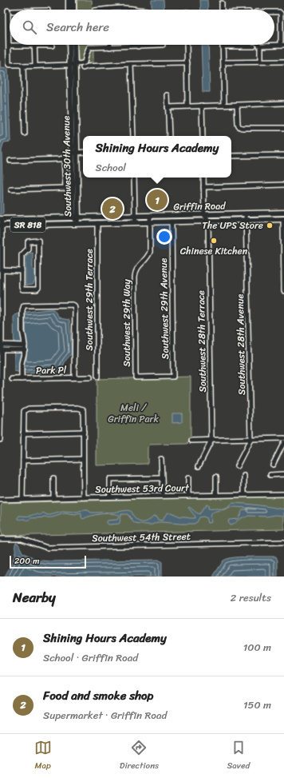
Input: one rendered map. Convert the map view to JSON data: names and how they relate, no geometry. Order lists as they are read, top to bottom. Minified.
{"streets":{"main road":["Southwest 30th Avenue","Griffin Road","SR 818"],"street":["Southwest 29th Terrace","Southwest 29th Avenue","Southwest 29th Way","Southwest 28th Terrace","Southwest 28th Avenue","Park Pl","Southwest 53rd Court","Southwest 54th Street"]},"crossings":[["Southwest 30th Avenue","Griffin Road"],["Griffin Road","Southwest 29th Terrace"],["Griffin Road","Southwest 29th Avenue"],["Griffin Road","Southwest 29th Way"],["Griffin Road","Southwest 28th Terrace"],["Griffin Road","Southwest 28th Avenue"],["Southwest 29th Avenue","Southwest 29th Way"]],"parks":["Meli / Griffin Park"],"places":["The UPS Store","Chinese Kitchen"],"scale_bar":"200 m","page":{"search":"Search here","popup":["Shining Hours Academy","School"],"pins":["1","2"],"scale":"200 m","heading":["Nearby","2 results"],"list":[{"mark":"1","name":"Shining Hours Academy","note":"School · Griffin Road","value":"100 m"},{"mark":"2","name":"Food and smoke shop","note":"Supermarket · Griffin Road","value":"150 m"}],"nav":["Map","Directions","Saved"]}}
